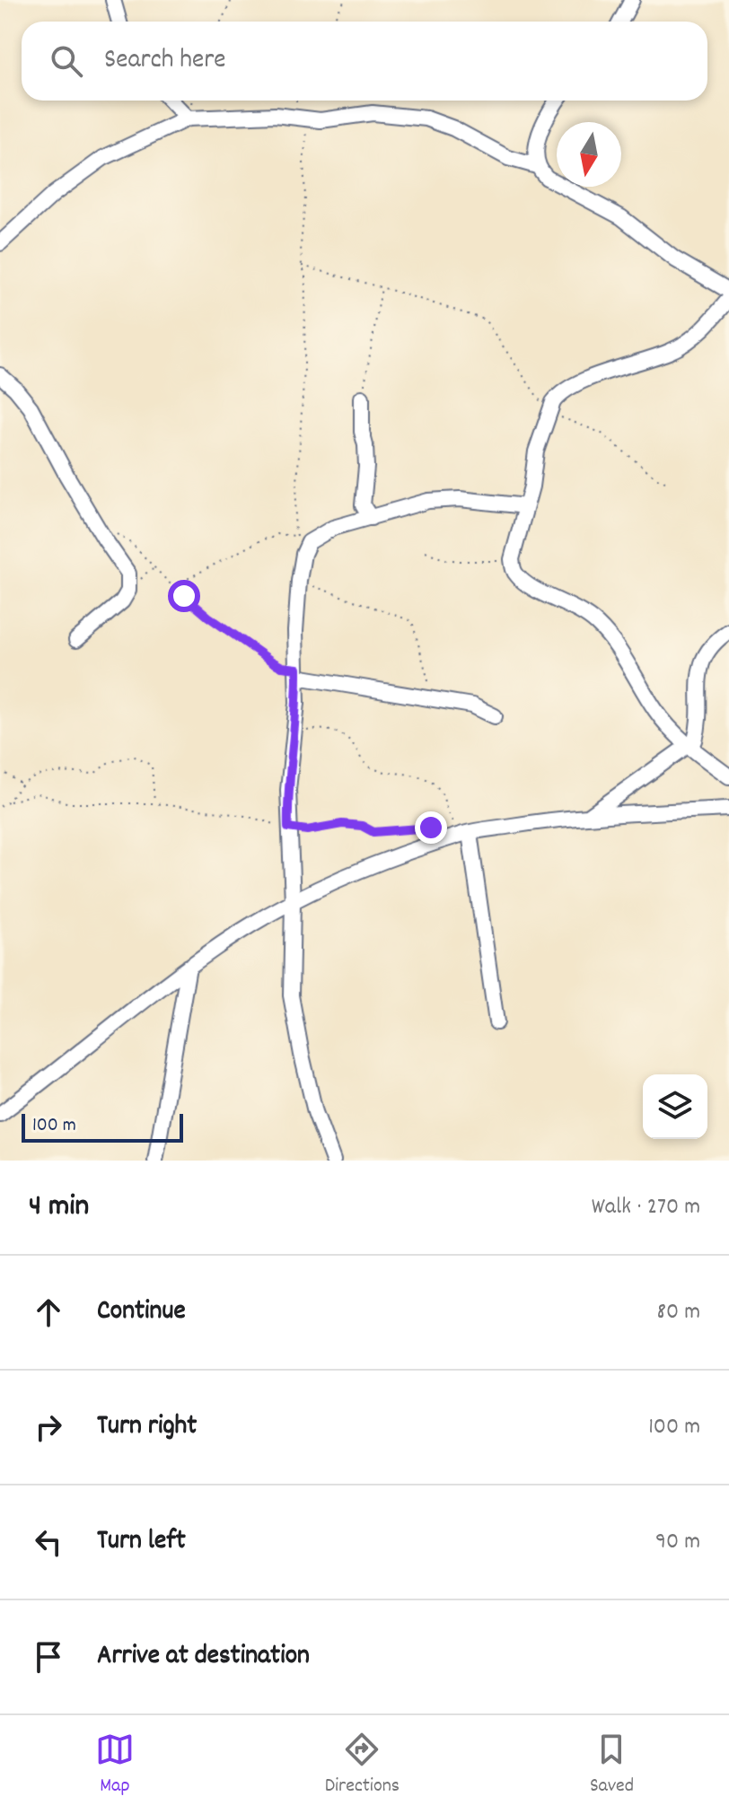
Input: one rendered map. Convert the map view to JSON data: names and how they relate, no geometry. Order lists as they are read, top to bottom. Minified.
{"scale_bar":"100 m","north":"bottom","page":{"search":"Search here","scale":"100 m","heading":["4 min","Walk · 270 m"],"list":[["Continue","80 m"],["Turn right","100 m"],["Turn left","90 m"],"Arrive at destination"],"nav":["Map","Directions","Saved"]}}
